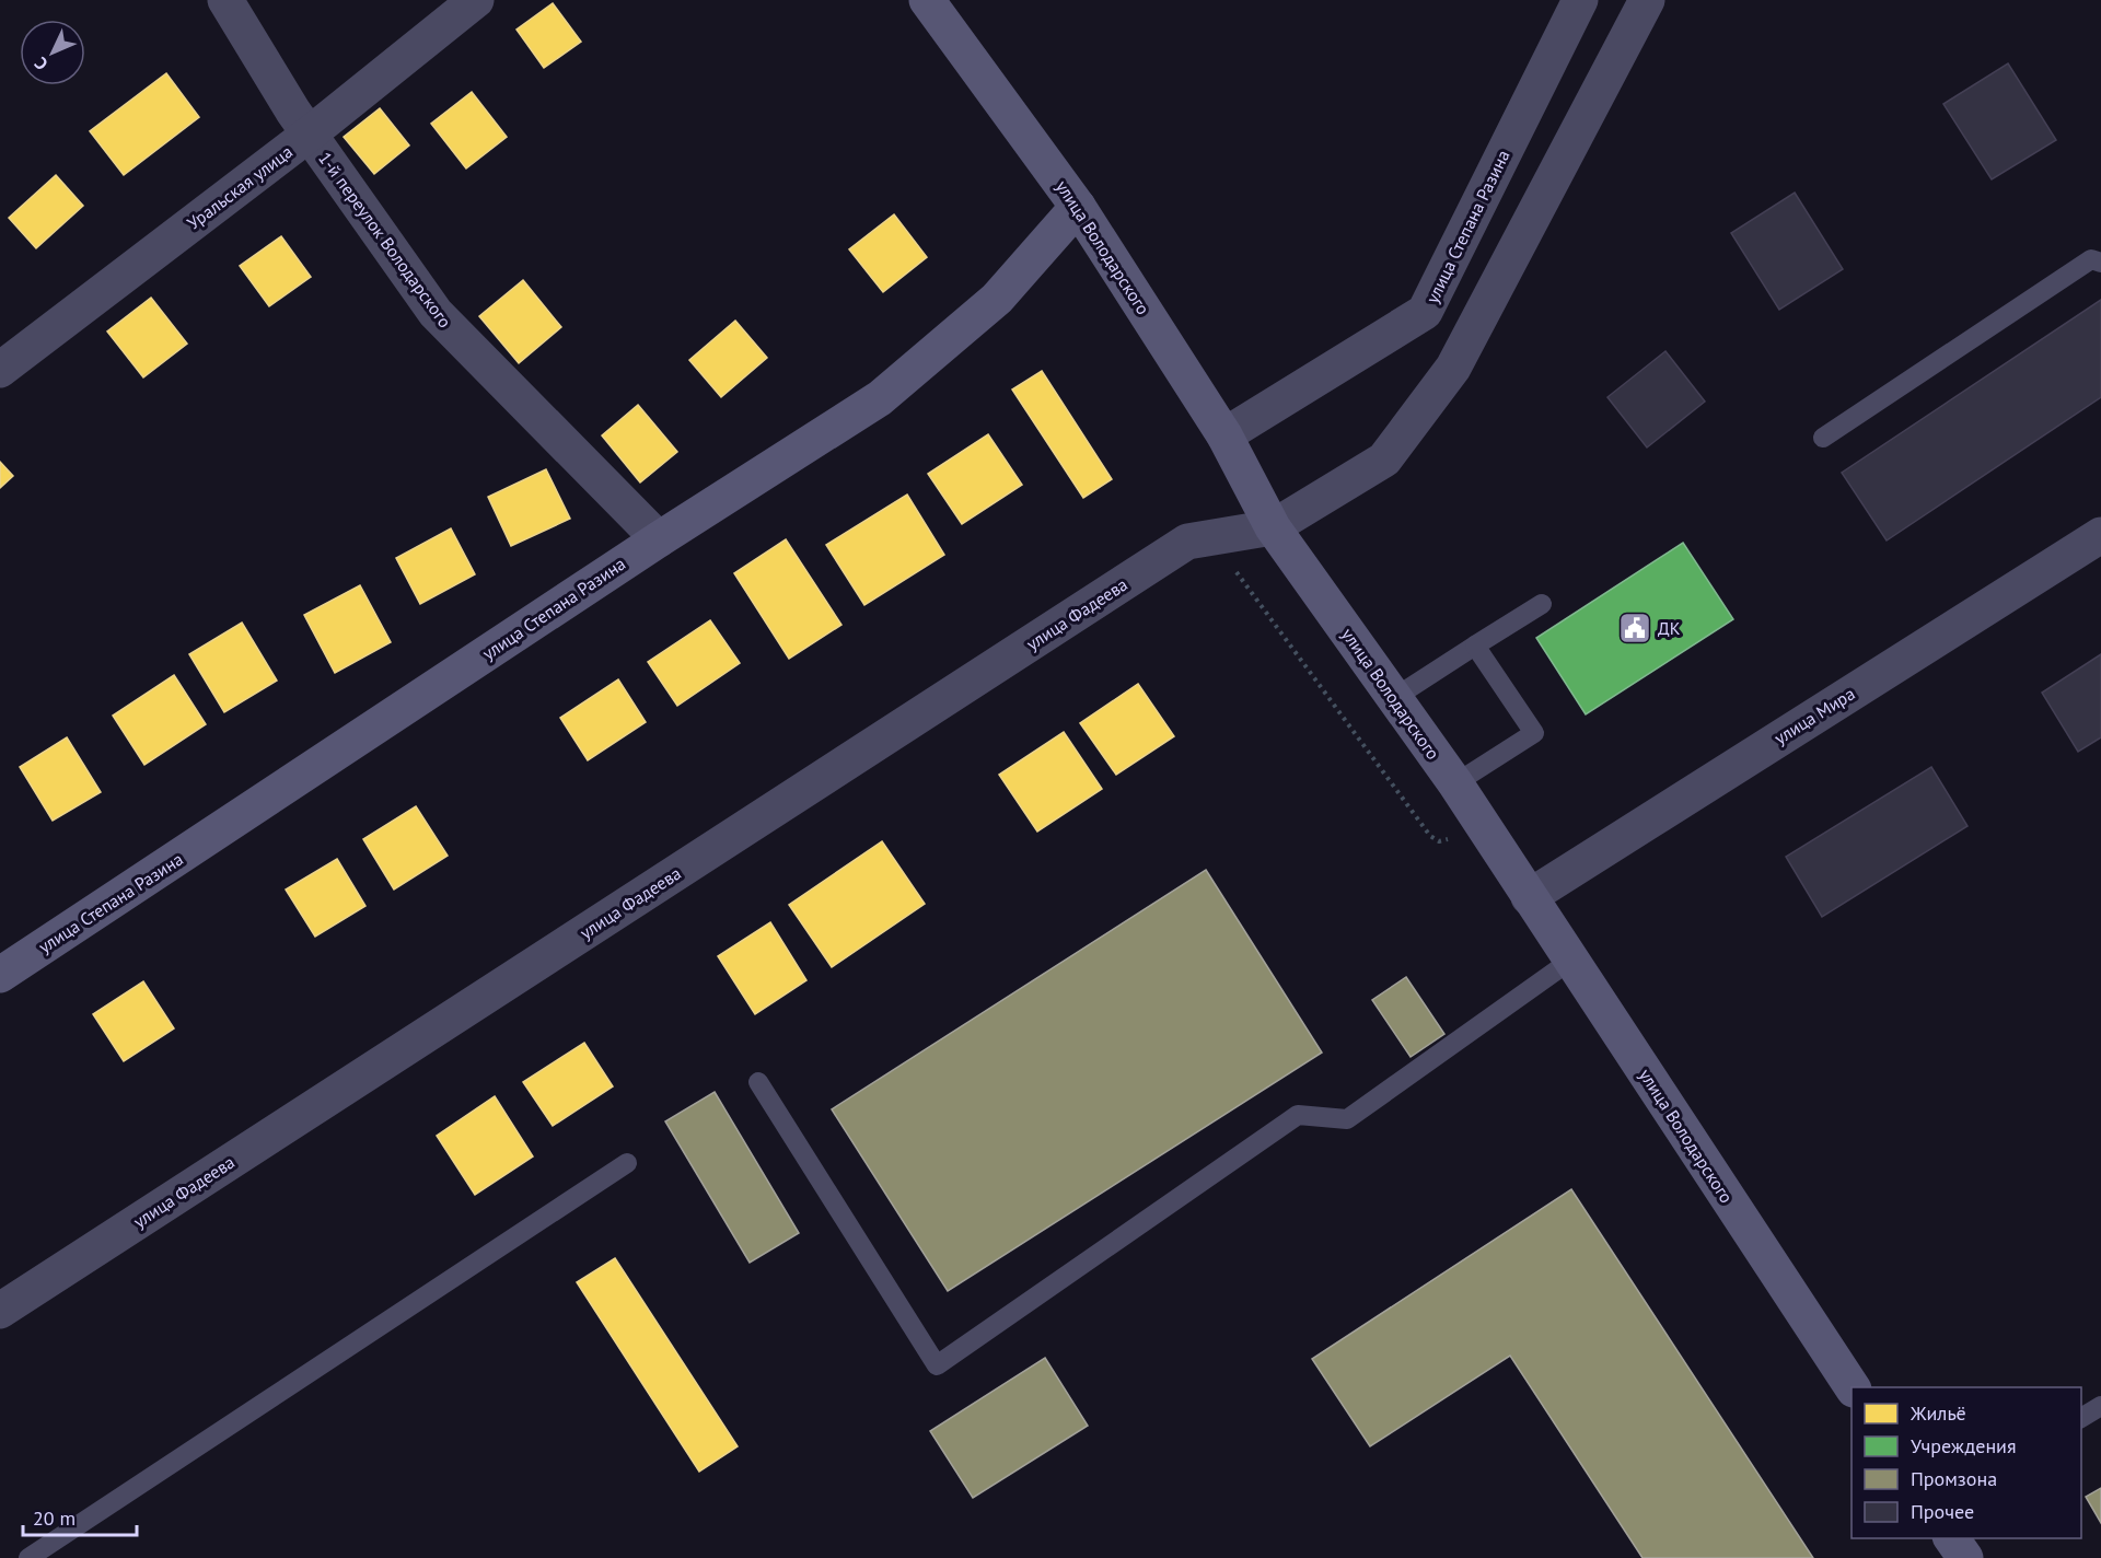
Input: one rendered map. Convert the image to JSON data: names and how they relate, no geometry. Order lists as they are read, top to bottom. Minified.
{"streets":{"street":["Уральская улица","улица Степана Разина","1-й переулок Володарского","улица Володарского","улица Фадеева","улица Мира"]},"crossings":[["Уральская улица","1-й переулок Володарского"],["улица Степана Разина","1-й переулок Володарского"],["улица Степана Разина","улица Володарского"],["улица Володарского","улица Фадеева"],["улица Володарского","улица Мира"]],"places":{"public building":["ДК"]},"legend":["Жильё","Учреждения","Промзона","Прочее"],"scale_bar":"20 m","north":"bottom left"}
